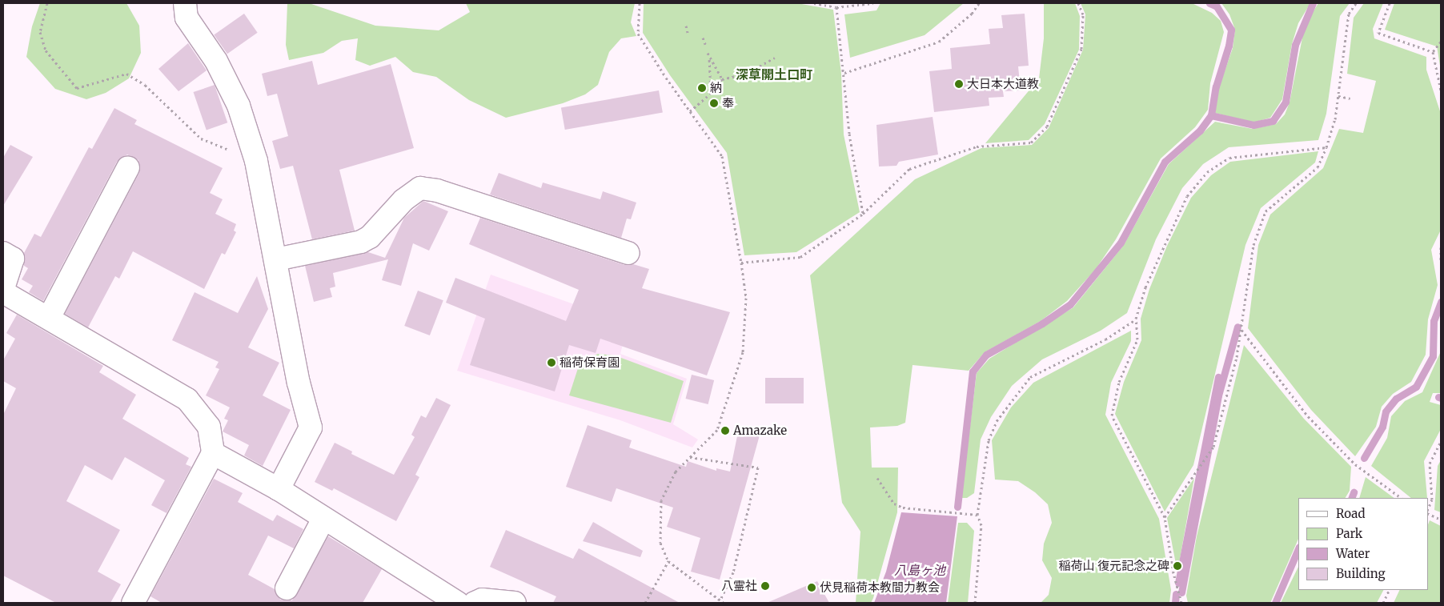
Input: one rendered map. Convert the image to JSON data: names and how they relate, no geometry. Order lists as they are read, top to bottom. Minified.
{"districts":["深草開土口町"],"water":["八島ヶ池"],"places":["大日本大道教","納","奉","稲荷保育園","Amazake","稲荷山 復元記念之碑","八霊社","伏見稲荷本教間力教会"],"legend":["Road","Park","Water","Building"]}
